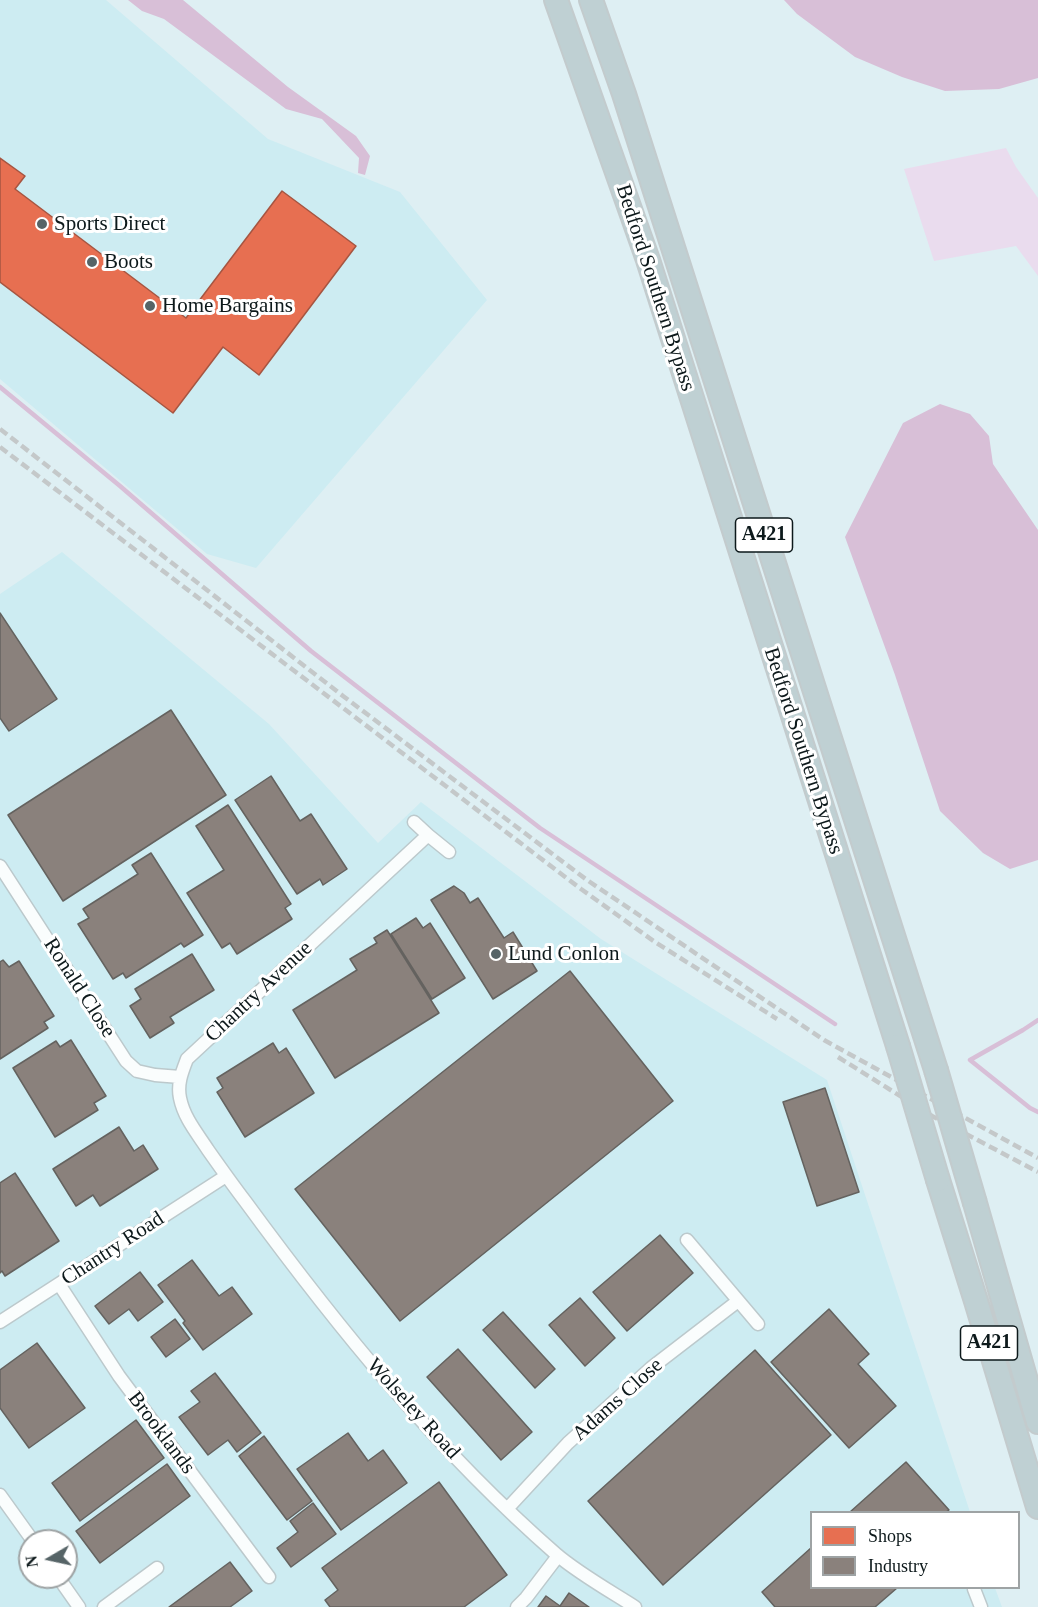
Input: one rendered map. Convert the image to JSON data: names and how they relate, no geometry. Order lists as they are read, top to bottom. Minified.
{"streets":{"highway":["Bedford Southern Bypass","A421"],"street":["Ronald Close","Chantry Avenue","Chantry Road","Adams Close","Wolseley Road","Brooklands"]},"crossings":[["Ronald Close","Chantry Avenue"],["Chantry Road","Wolseley Road"],["Chantry Road","Brooklands"],["Adams Close","Wolseley Road"]],"places":["Sports Direct","Boots","Home Bargains","Lund Conlon"],"legend":["Shops","Industry"],"north":"left"}
